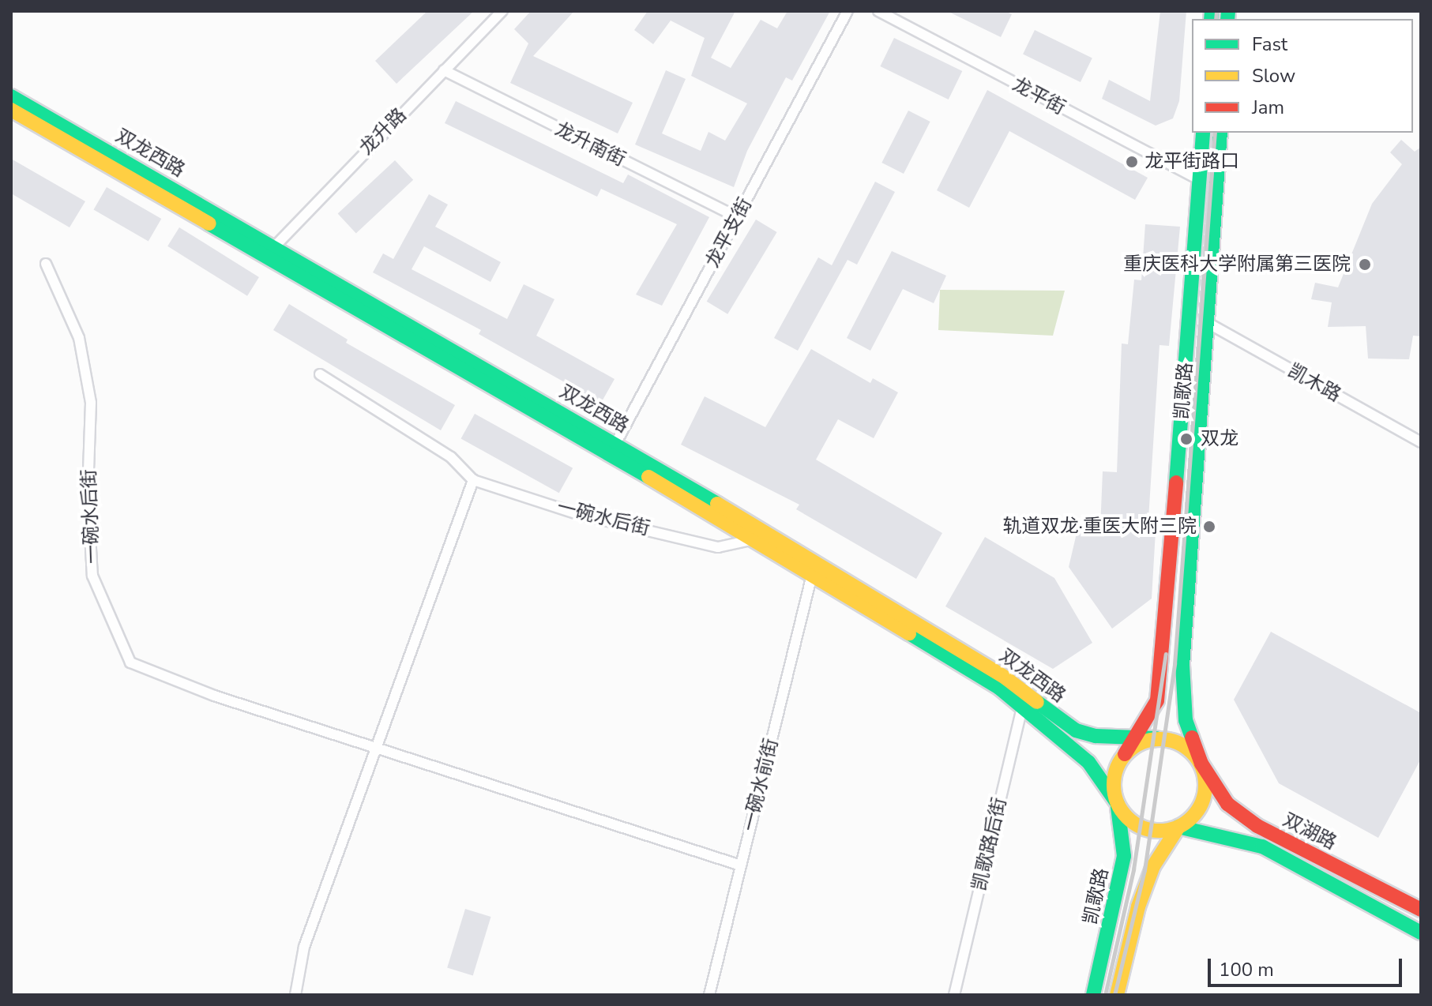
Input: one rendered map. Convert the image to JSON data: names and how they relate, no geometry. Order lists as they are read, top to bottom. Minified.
{"streets":{"main road":["双龙西路","凯歌路","双湖路"],"street":["龙平街","龙升路","龙升南街","龙平支街","凯木路","一碗水后街","一碗水前街","凯歌路后街"]},"crossings":[["龙平街","凯歌路"],["龙升路","龙升南街"],["龙升路","双龙西路"],["龙升南街","龙平支街"],["双龙西路","龙平支街"],["双龙西路","凯歌路"],["双龙西路","一碗水后街"],["双龙西路","一碗水前街"],["双龙西路","双湖路"],["双龙西路","凯歌路后街"],["凯木路","凯歌路"],["凯歌路","双湖路"],["一碗水后街","一碗水前街"]],"places":["龙平街路口","重庆医科大学附属第三医院","双龙","轨道双龙·重医大附三院"],"legend":["Fast","Slow","Jam"],"scale_bar":"100 m"}
